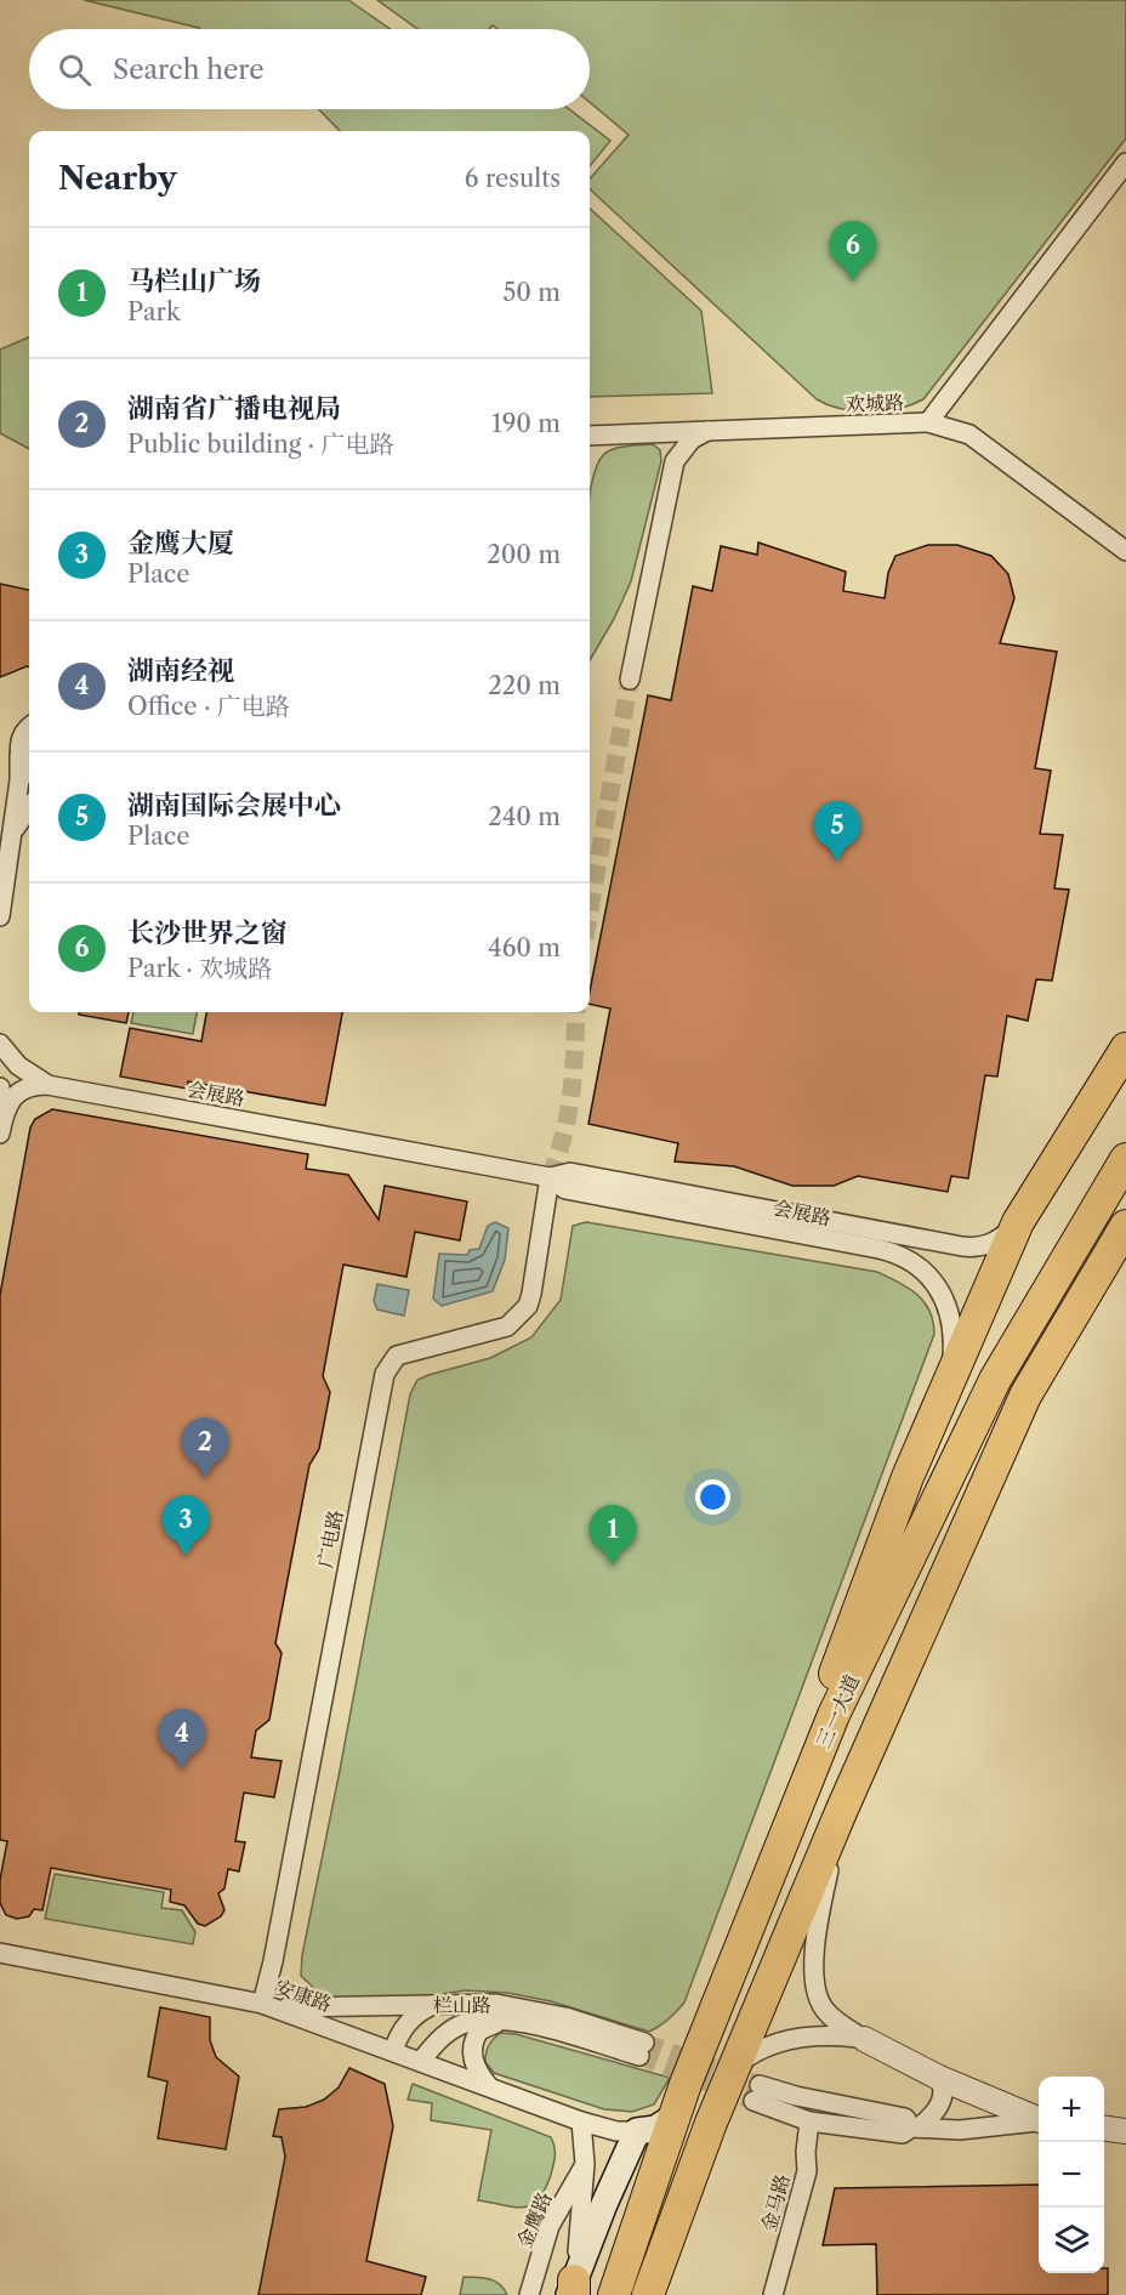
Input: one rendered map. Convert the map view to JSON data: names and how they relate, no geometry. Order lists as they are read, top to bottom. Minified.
{"streets":{"highway":["三一大道"],"street":["欢城路","会展路","广电路","安康路","栏山路","金马路","金鹰路"]},"crossings":[["会展路","广电路"],["广电路","安康路"],["广电路","栏山路"],["安康路","栏山路"]],"page":{"search":"Search here","heading":["Nearby","6 results"],"pins":["6","5","2","3","1","4"],"list":[{"mark":"1","name":"马栏山广场","note":"Park","value":"50 m"},{"mark":"2","name":"湖南省广播电视局","note":"Public building · 广电路","value":"190 m"},{"mark":"3","name":"金鹰大厦","note":"Place","value":"200 m"},{"mark":"4","name":"湖南经视","note":"Office · 广电路","value":"220 m"},{"mark":"5","name":"湖南国际会展中心","note":"Place","value":"240 m"},{"mark":"6","name":"长沙世界之窗","note":"Park · 欢城路","value":"460 m"}],"map_buttons":["+","−"]}}
